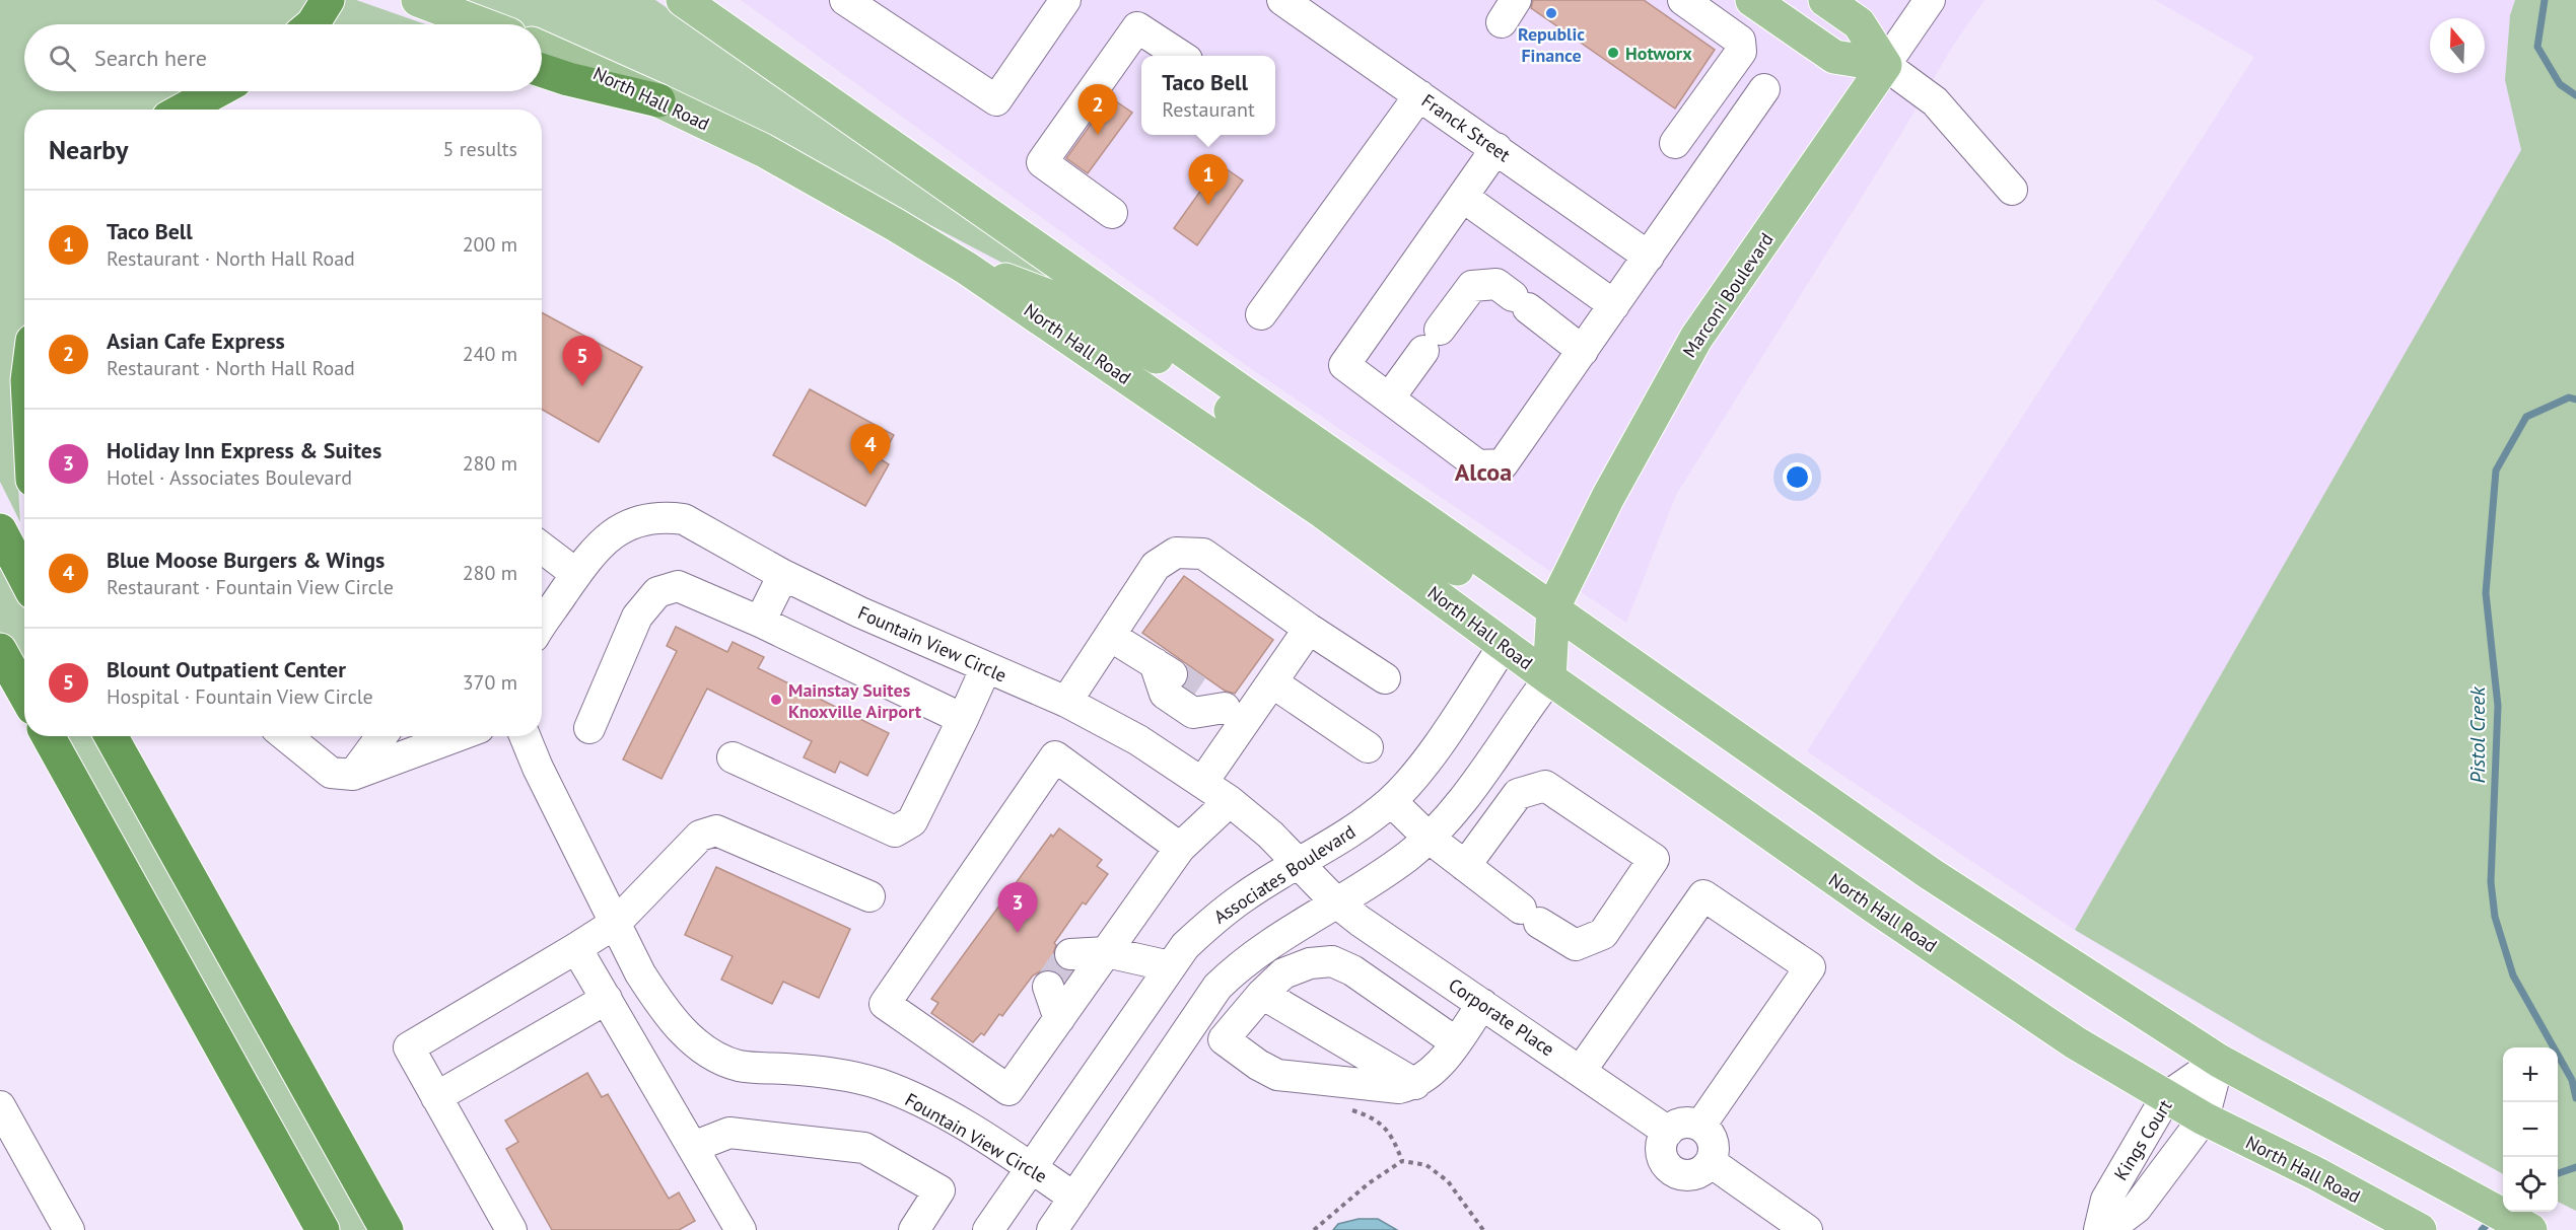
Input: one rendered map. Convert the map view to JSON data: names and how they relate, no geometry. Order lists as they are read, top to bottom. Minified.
{"streets":{"main road":["North Hall Road","Marconi Boulevard"],"street":["Franck Street","Fountain View Circle","Associates Boulevard","Corporate Place","Kings Court"]},"crossings":[["North Hall Road","Marconi Boulevard"],["North Hall Road","Associates Boulevard"],["North Hall Road","Kings Court"],["Marconi Boulevard","Associates Boulevard"],["Fountain View Circle","Associates Boulevard"],["Fountain View Circle","Corporate Place"]],"districts":["Alcoa"],"water":["Pistol Creek"],"places":["Republic Finance","Hotworx","Mainstay Suites Knoxville Airport"],"north":"top","page":{"search":"Search here","popup":["Taco Bell","Restaurant"],"pins":["2","1","5","4","3"],"heading":["Nearby","5 results"],"list":[{"mark":"1","name":"Taco Bell","note":"Restaurant · North Hall Road","value":"200 m"},{"mark":"2","name":"Asian Cafe Express","note":"Restaurant · North Hall Road","value":"240 m"},{"mark":"3","name":"Holiday Inn Express & Suites","note":"Hotel · Associates Boulevard","value":"280 m"},{"mark":"4","name":"Blue Moose Burgers & Wings","note":"Restaurant · Fountain View Circle","value":"280 m"},{"mark":"5","name":"Blount Outpatient Center","note":"Hospital · Fountain View Circle","value":"370 m"}],"map_buttons":["+","−"]}}
